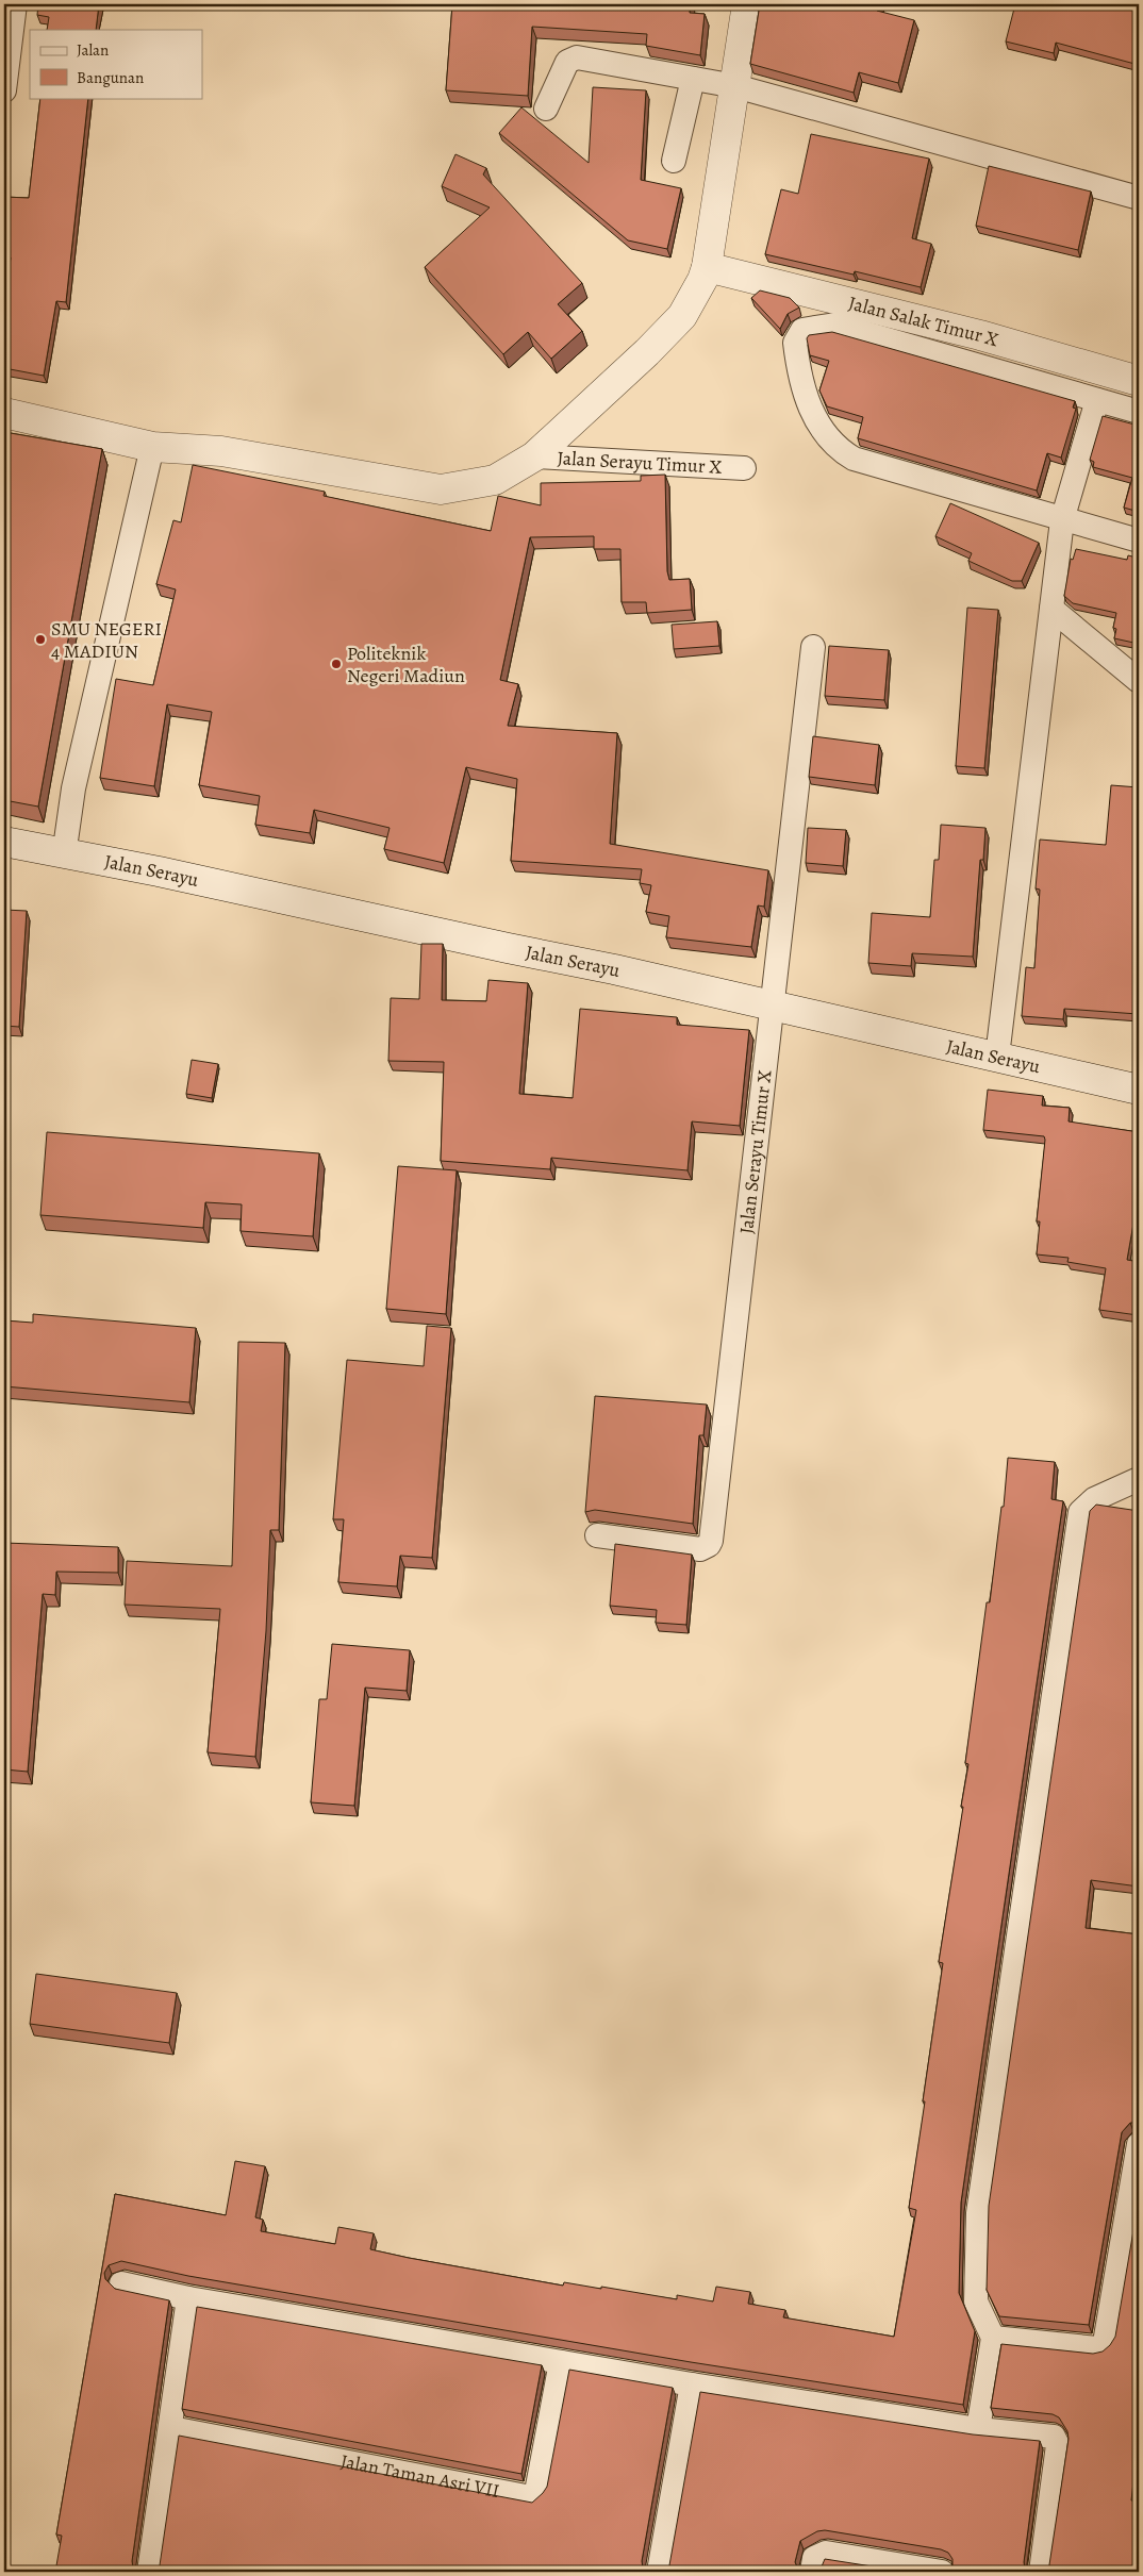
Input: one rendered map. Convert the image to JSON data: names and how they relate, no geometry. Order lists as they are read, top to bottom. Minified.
{"streets":{"street":["Jalan Salak Timur X","Jalan Serayu Timur X","Jalan Serayu","Jalan Taman Asri VII"]},"crossings":[["Jalan Serayu Timur X","Jalan Serayu"]],"places":["SMU NEGERI 4 MADIUN","Politeknik Negeri Madiun"],"legend":["Jalan","Bangunan"]}
